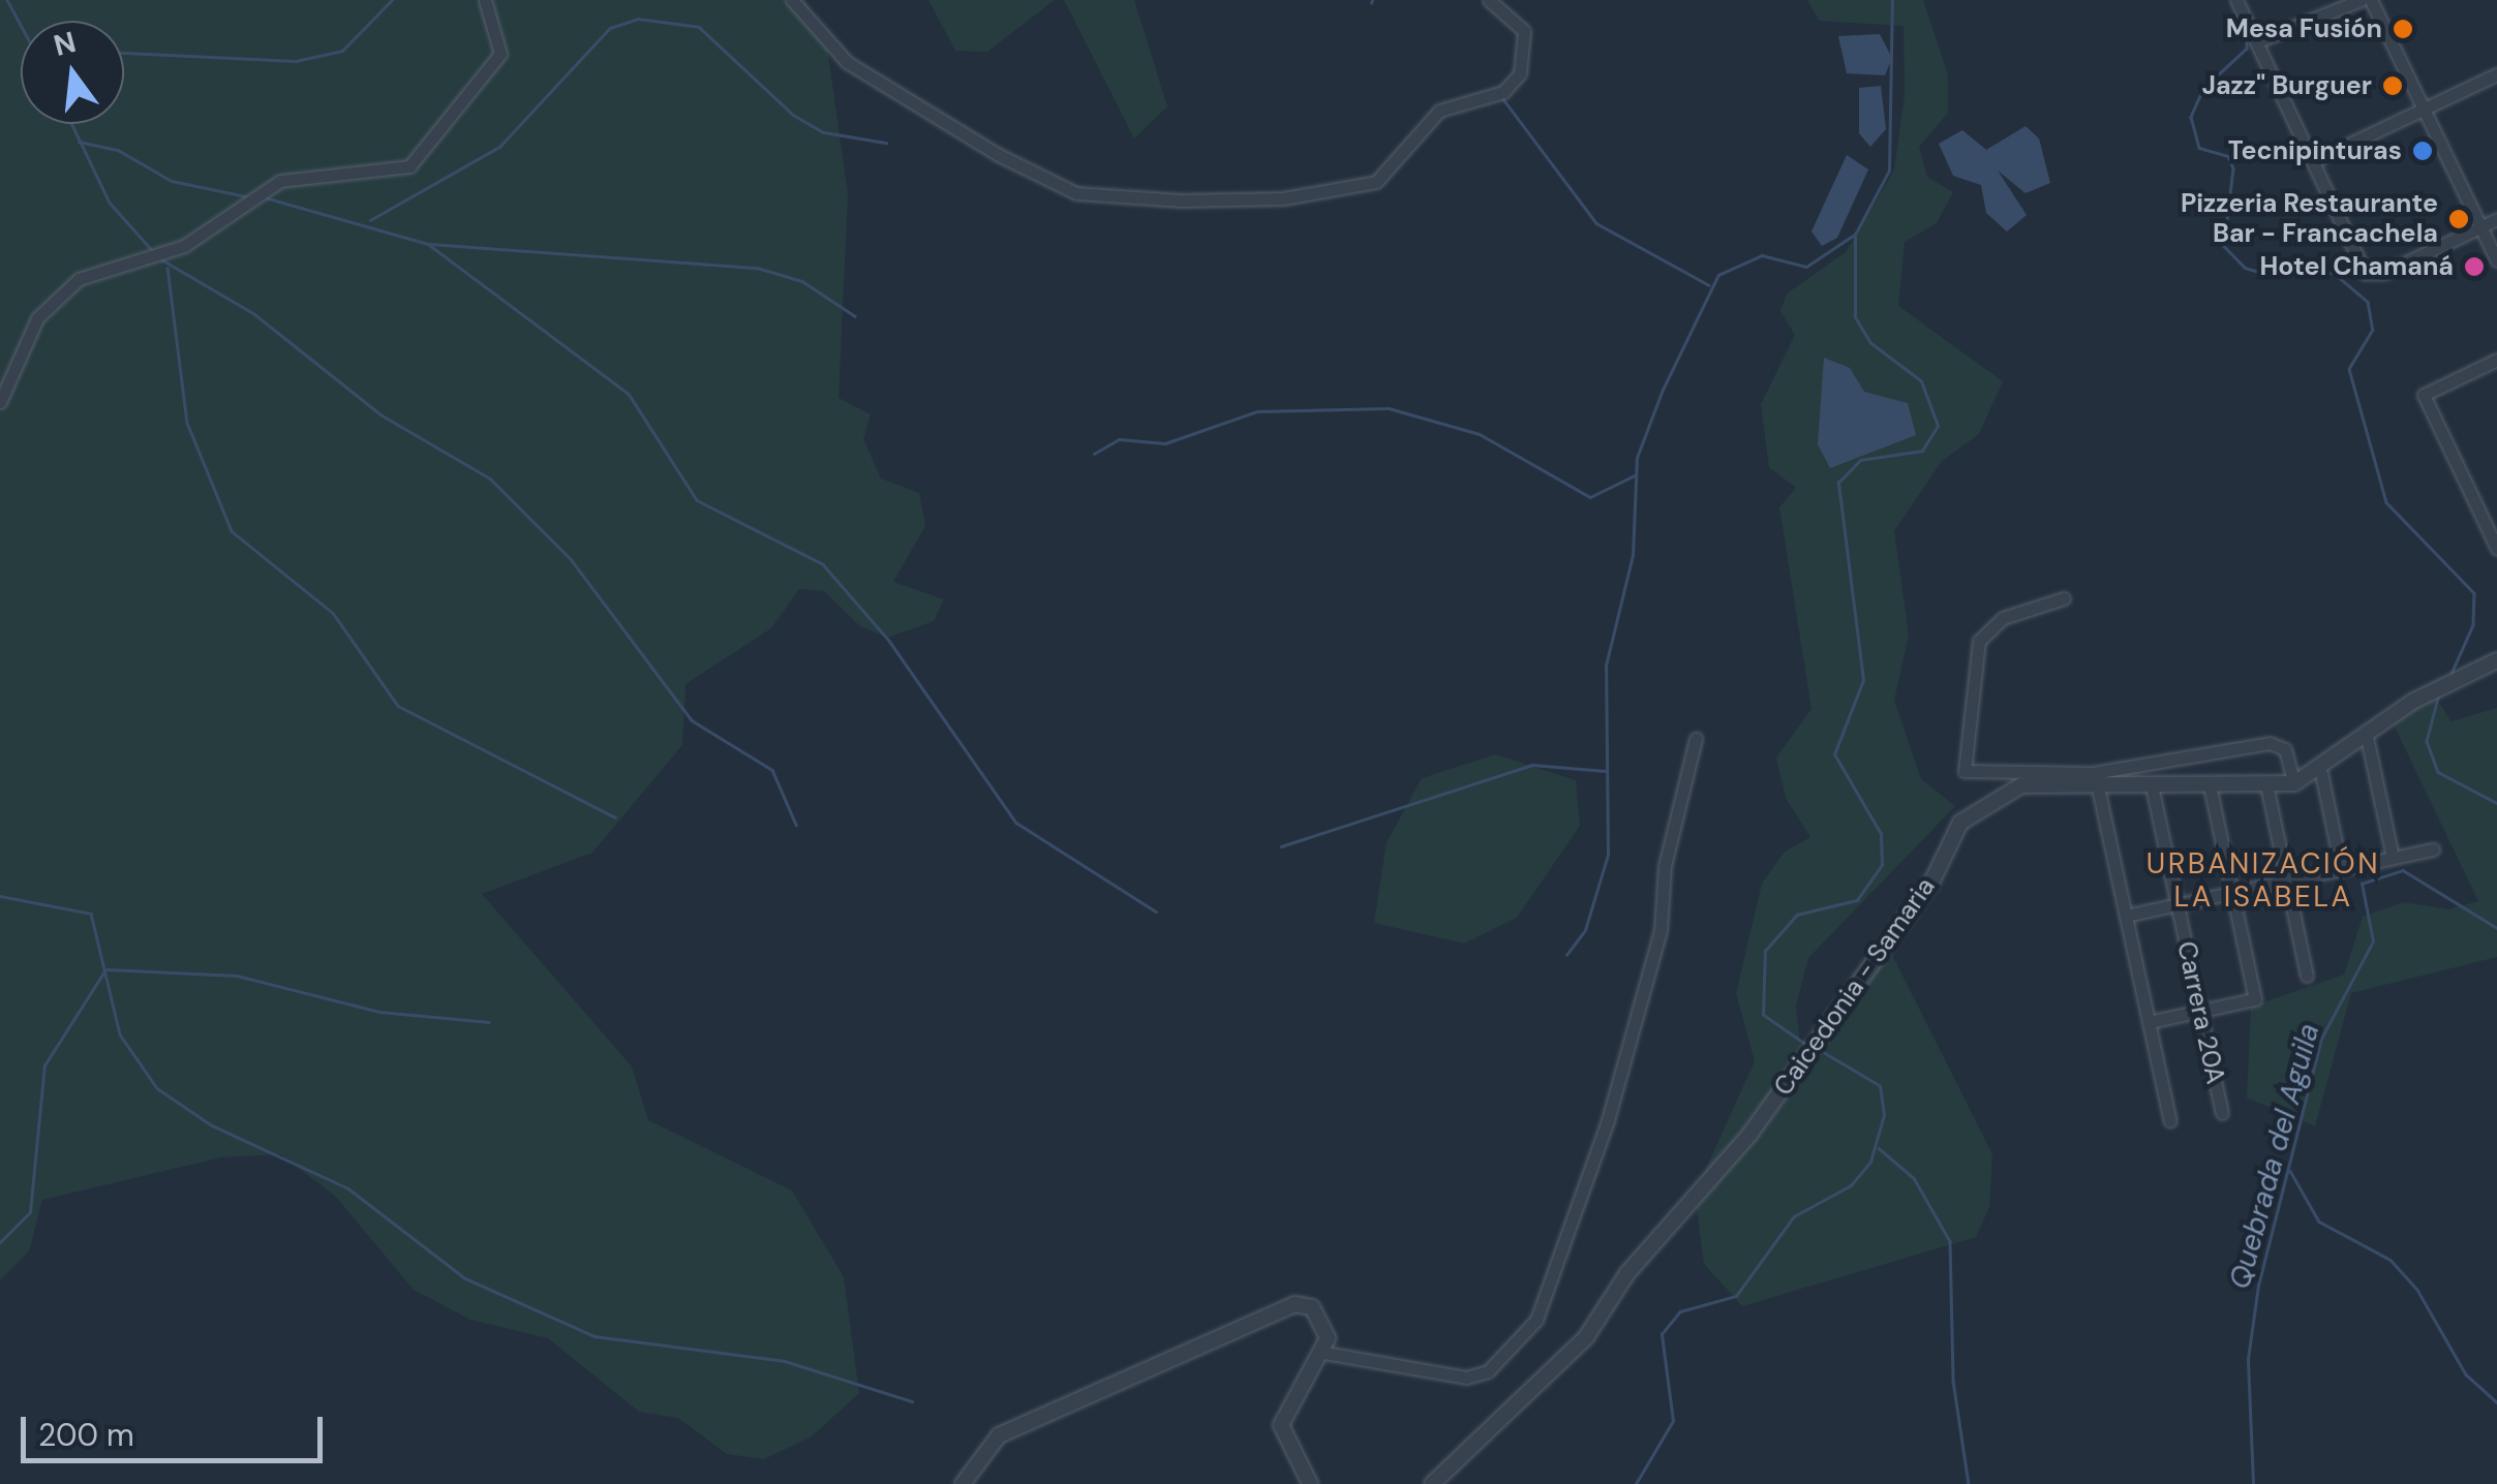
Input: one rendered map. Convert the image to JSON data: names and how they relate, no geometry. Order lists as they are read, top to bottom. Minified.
{"streets":{"street":["Caicedonia - Samaria","Carrera 20A"]},"crossings":[["Caicedonia - Samaria","Carrera 20A"]],"districts":["URBANIZACIÓN LA ISABELA"],"water":["Quebrada del Aguila"],"places":["Mesa Fusión","Jazz\" Burguer","Tecnipinturas","Pizzeria Restaurante Bar - Francachela","Hotel Chamaná"],"scale_bar":"200 m","north":"top"}
